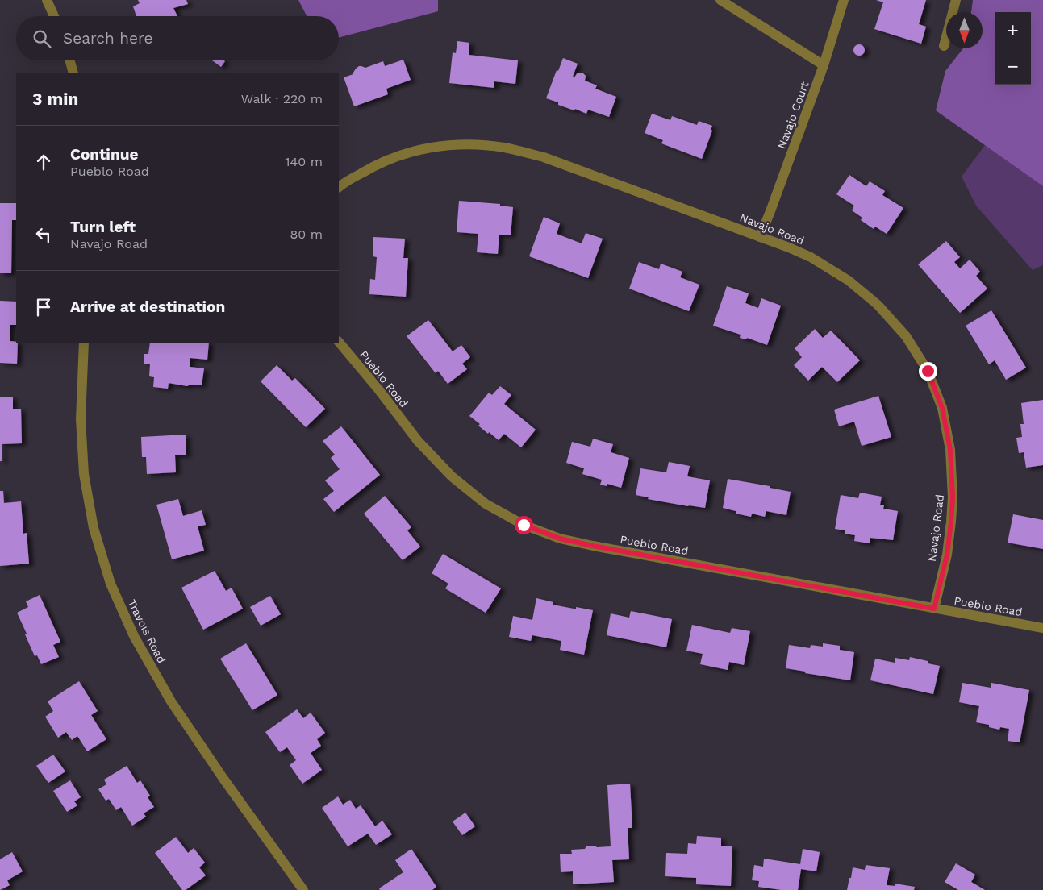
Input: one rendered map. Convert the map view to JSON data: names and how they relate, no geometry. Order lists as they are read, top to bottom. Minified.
{"streets":{"street":["Navajo Court","Navajo Road","Pueblo Road","Travois Road"]},"crossings":[["Navajo Court","Navajo Road"],["Navajo Road","Pueblo Road"]],"north":"bottom","page":{"map_buttons":["+","−"],"search":"Search here","heading":["3 min","Walk · 220 m"],"list":[["Continue","Pueblo Road","140 m"],["Turn left","Navajo Road","80 m"],"Arrive at destination"]}}
